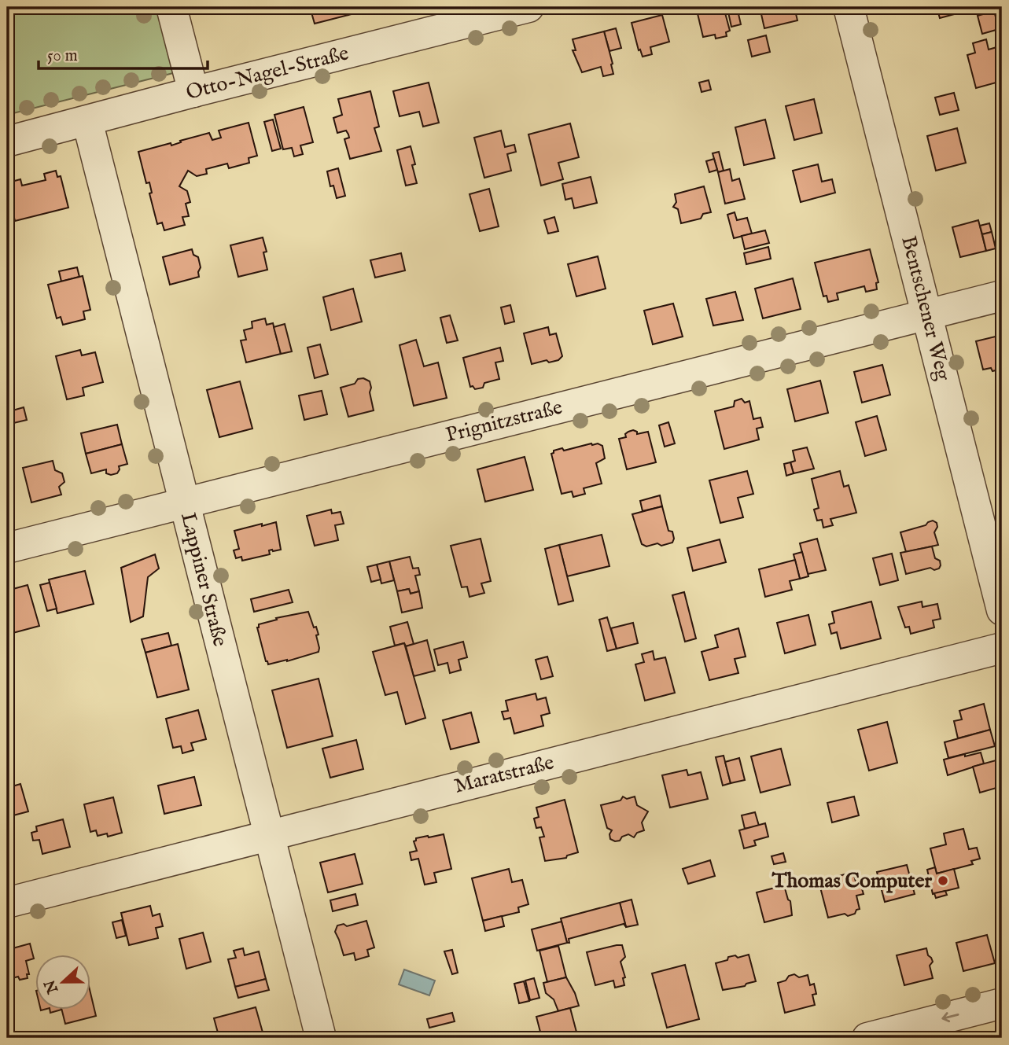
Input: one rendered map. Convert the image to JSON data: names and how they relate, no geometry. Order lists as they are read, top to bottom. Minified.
{"streets":{"street":["Otto-Nagel-Straße","Bentschener Weg","Prignitzstraße","Lappiner Straße","Maratstraße"]},"crossings":[["Otto-Nagel-Straße","Lappiner Straße"],["Bentschener Weg","Prignitzstraße"],["Prignitzstraße","Lappiner Straße"],["Lappiner Straße","Maratstraße"]],"places":["Thomas Computer"],"scale_bar":"50 m","north":"left"}
